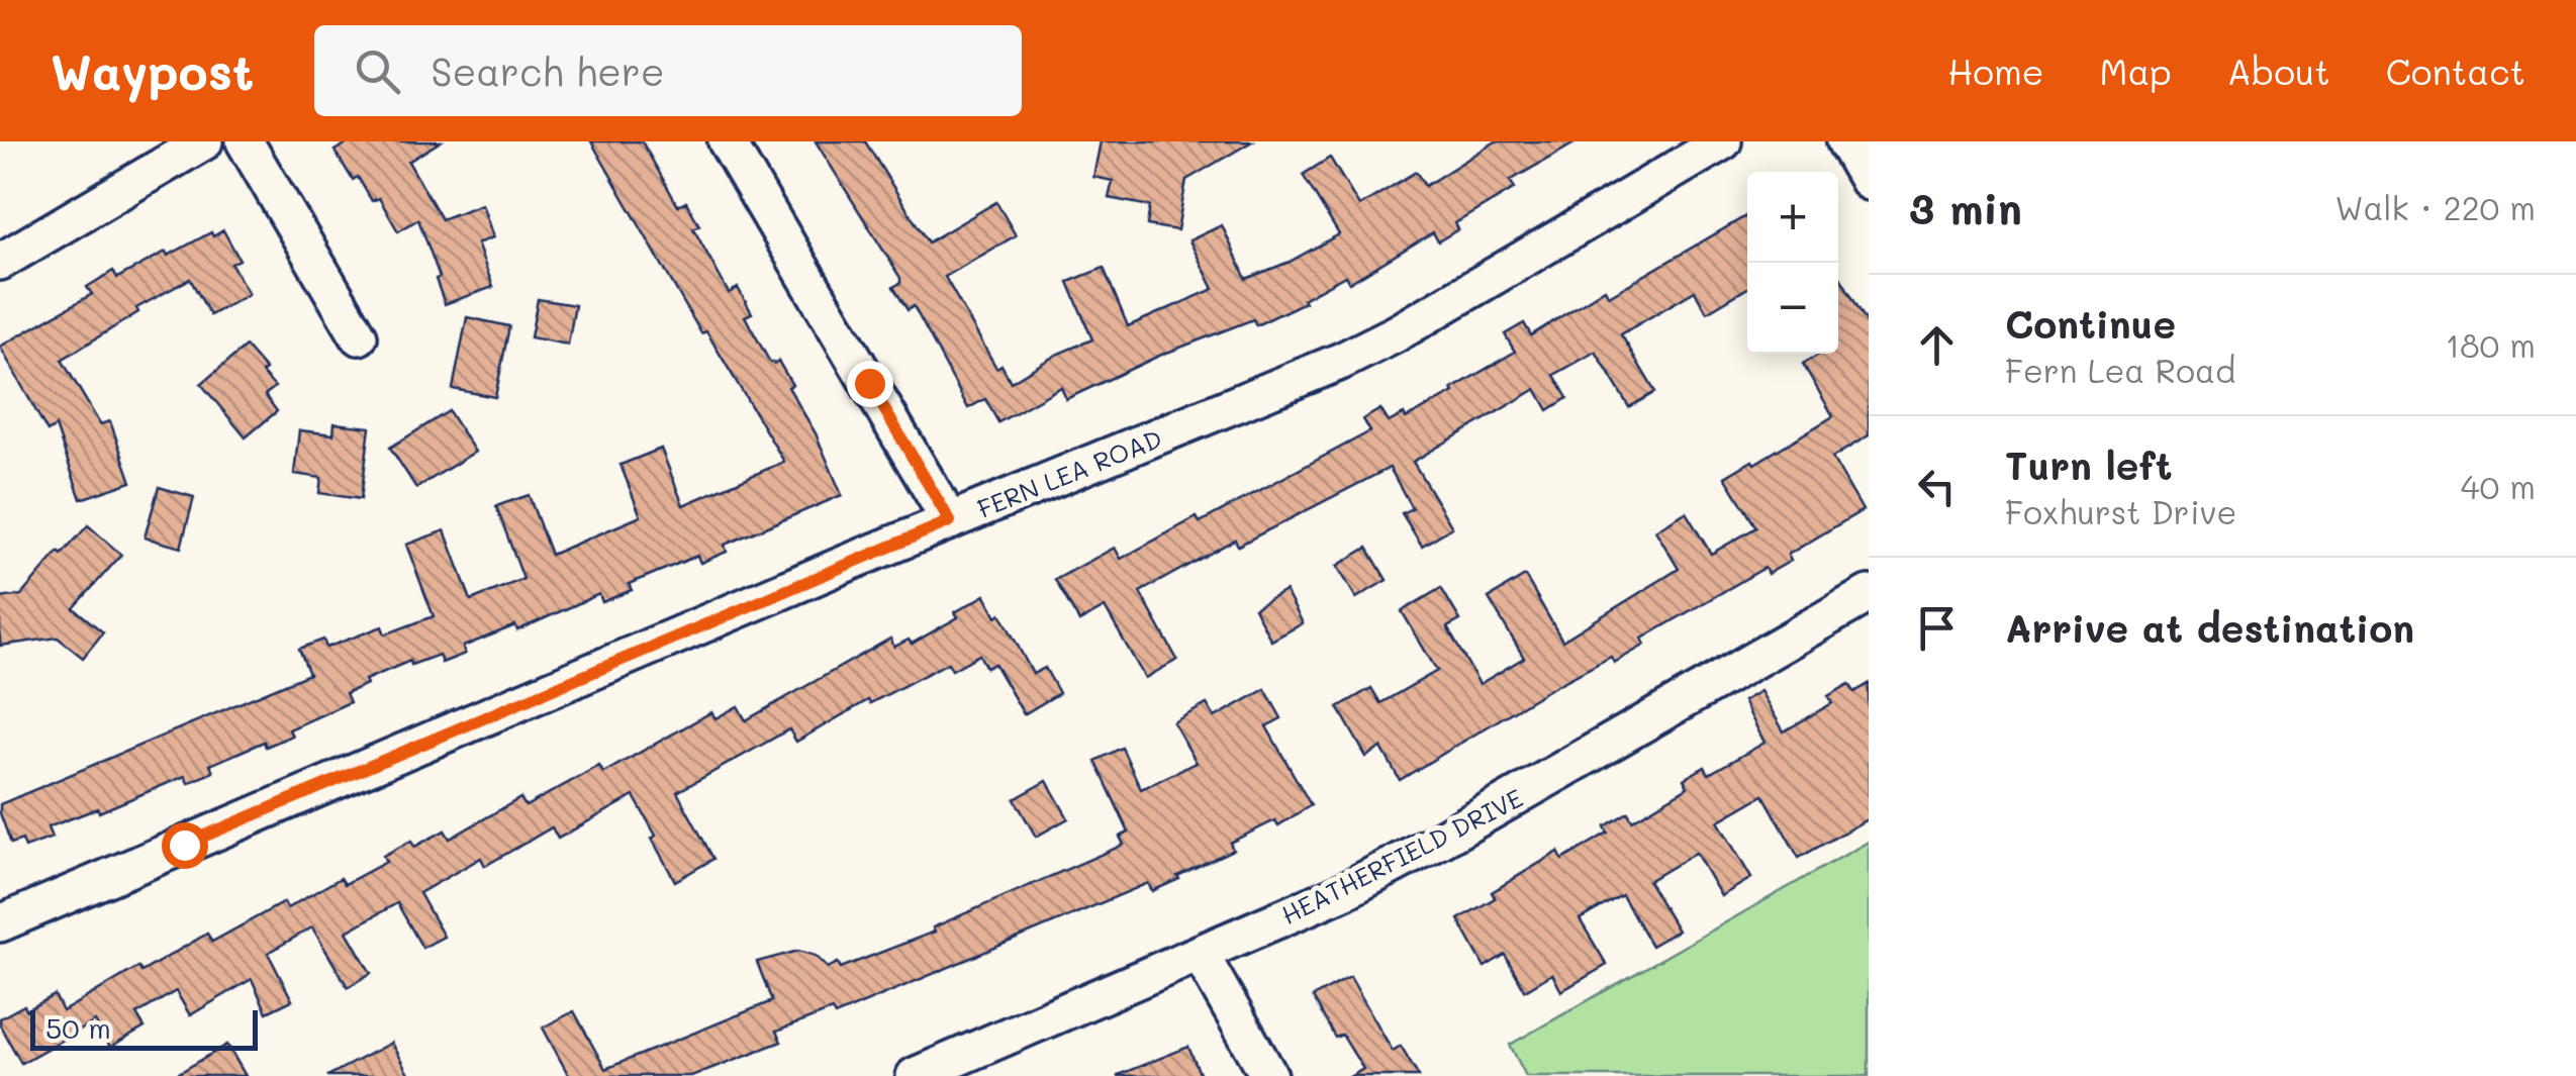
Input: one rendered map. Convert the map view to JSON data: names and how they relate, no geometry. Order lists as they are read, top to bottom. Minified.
{"streets":{"street":["FERN LEA ROAD","HEATHERFIELD DRIVE"]},"scale_bar":"50 m","page":{"header":"Waypost","search":"Search here","nav":["Home","Map","About","Contact"],"heading":["3 min","Walk · 220 m"],"map_buttons":["+","−"],"list":[["Continue","Fern Lea Road","180 m"],["Turn left","Foxhurst Drive","40 m"],"Arrive at destination"],"scale":"50 m"}}
